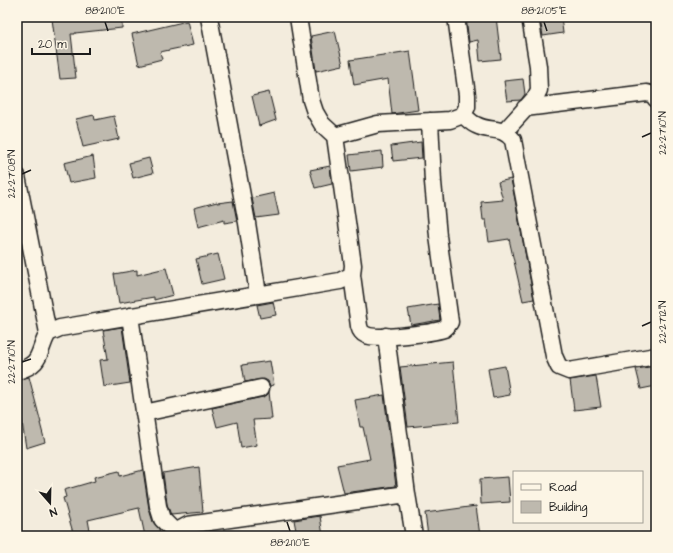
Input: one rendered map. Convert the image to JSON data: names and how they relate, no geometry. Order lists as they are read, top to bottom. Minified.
{"legend":["Road","Building"],"scale_bar":"20 m","north":"bottom","coordinates":["88°21'10\"E","88°21'05\"E","22°27'10\"N","22°27'08\"N","22°27'12\"N"]}
